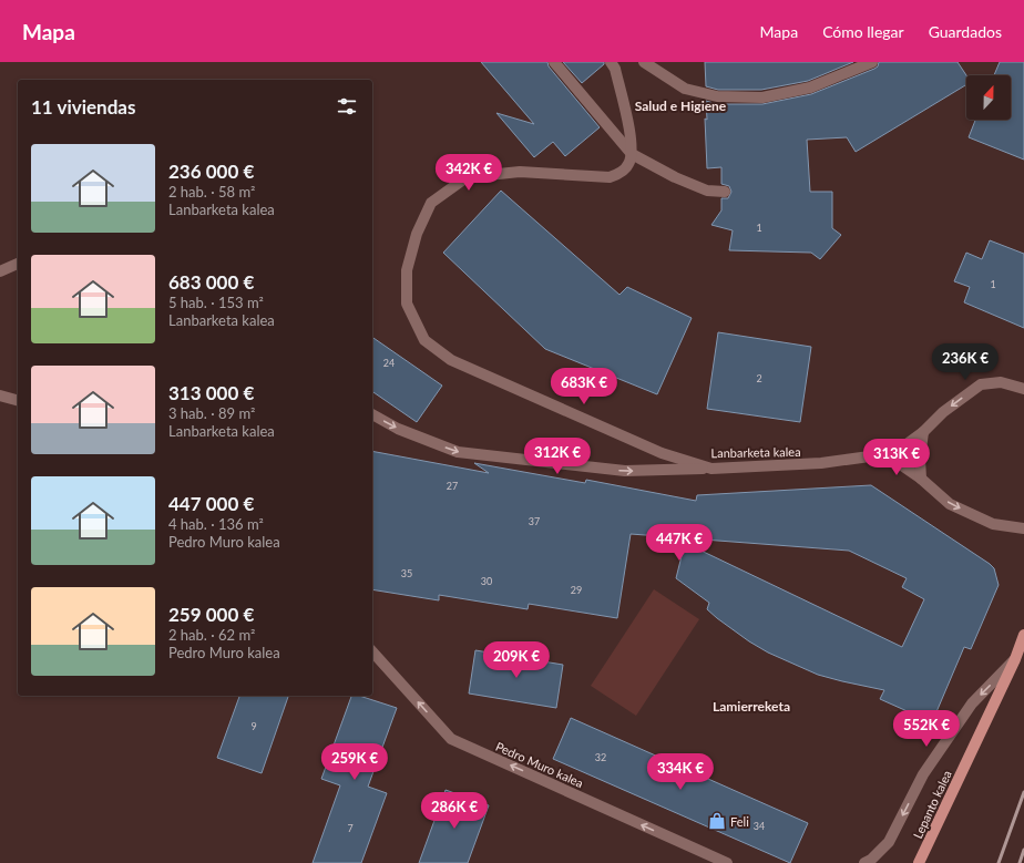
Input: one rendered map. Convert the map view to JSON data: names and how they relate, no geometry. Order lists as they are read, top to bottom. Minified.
{"streets":{"main road":["Lepanto kalea"],"street":["Lanbarketa kalea","Pedro Muro kalea"]},"one_way":["Pedro Muro kalea"],"districts":["Salud e Higiene","Lamierreketa"],"places":{"shop":["Feli"]},"house_numbers":["1","1","24","2","27","37","35","30","29","9","32","34","7"],"north":"top","page":{"header":"Mapa","nav":["Mapa","Cómo llegar","Guardados"],"heading":"11 viviendas","list":[{"name":"236 000 €","note":"2 hab. · 58 m² · Lanbarketa kalea"},{"name":"683 000 €","note":"5 hab. · 153 m² · Lanbarketa kalea"},{"name":"313 000 €","note":"3 hab. · 89 m² · Lanbarketa kalea"},{"name":"447 000 €","note":"4 hab. · 136 m² · Pedro Muro kalea"},{"name":"259 000 €","note":"2 hab. · 62 m² · Pedro Muro kalea"}],"price":["342K €","236K €","683K €","312K €","313K €","447K €","209K €","552K €","259K €","334K €","286K €"]}}
